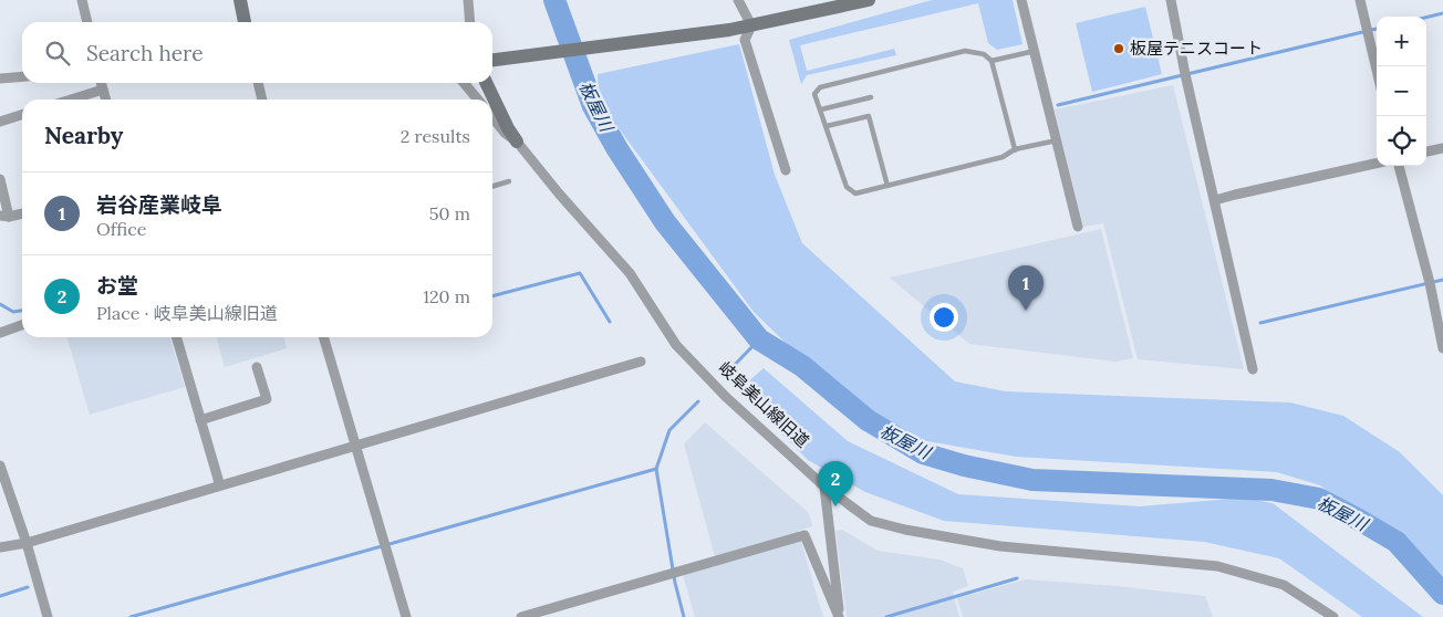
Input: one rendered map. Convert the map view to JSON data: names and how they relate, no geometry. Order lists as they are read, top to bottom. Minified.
{"streets":{"street":["岐阜美山線旧道"]},"water":["板屋川"],"places":["板屋テニスコート"],"page":{"map_buttons":["+","−"],"search":"Search here","heading":["Nearby","2 results"],"list":[{"mark":"1","name":"岩谷産業岐阜","note":"Office","value":"50 m"},{"mark":"2","name":"お堂","note":"Place · 岐阜美山線旧道","value":"120 m"}],"pins":["1","2"]}}
